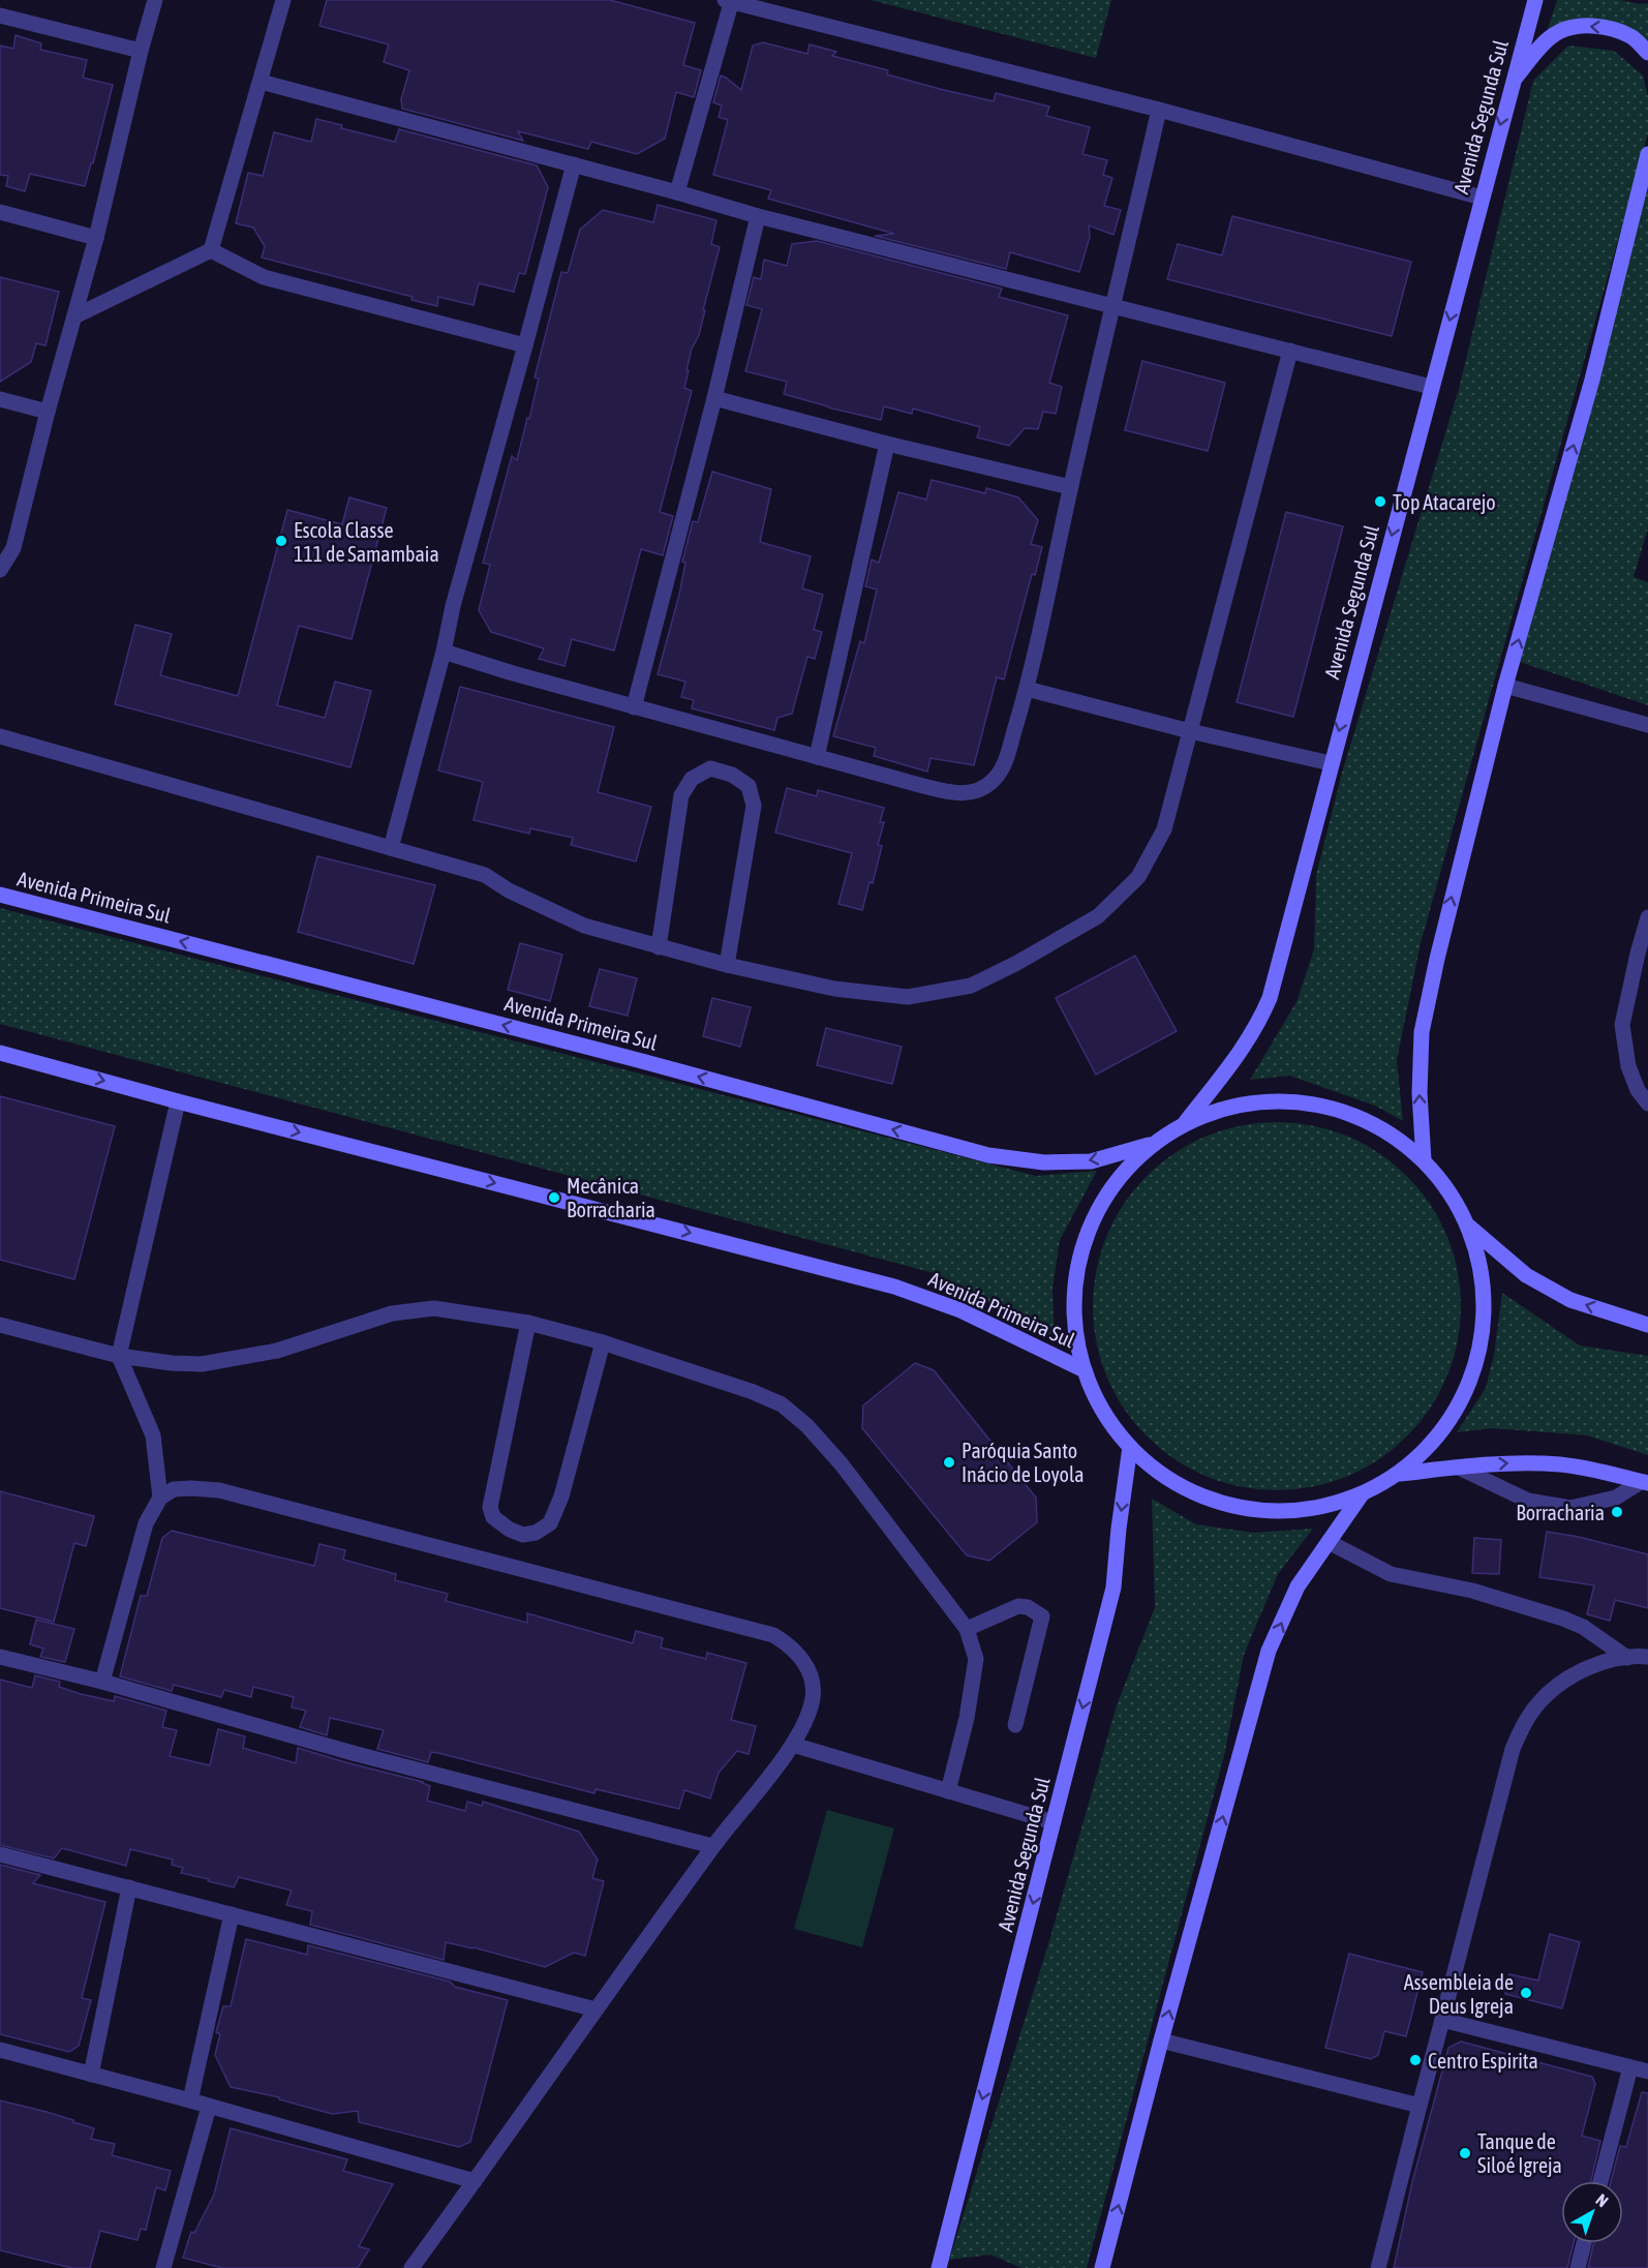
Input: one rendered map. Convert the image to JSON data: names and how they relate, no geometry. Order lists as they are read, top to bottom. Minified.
{"streets":{"main road":["Avenida Segunda Sul","Avenida Primeira Sul"]},"one_way":["Avenida Segunda Sul"],"places":["Top Atacarejo","Escola Classe 111 de Samambaia","Mecânica Borracharia","Paróquia Santo Inácio de Loyola","Borracharia","Assembleia de Deus Igreja","Centro Espirita","Tanque de Siloé Igreja"],"north":"top right"}
